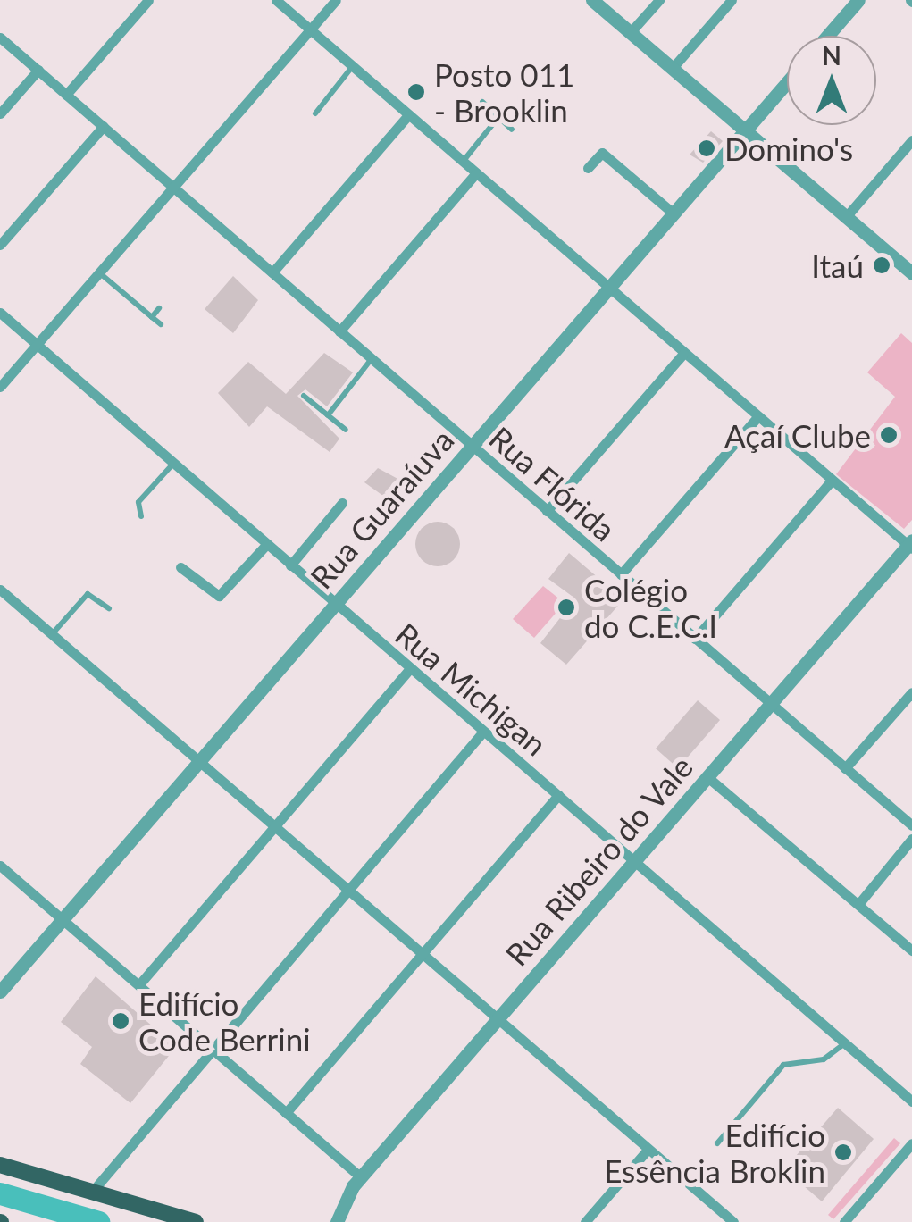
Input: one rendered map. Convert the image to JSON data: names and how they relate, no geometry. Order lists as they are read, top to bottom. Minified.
{"streets":{"street":["Rua Flórida","Rua Guaraíuva","Rua Michigan","Rua Ribeiro do Vale"]},"crossings":[["Rua Flórida","Rua Guaraíuva"],["Rua Flórida","Rua Ribeiro do Vale"],["Rua Guaraíuva","Rua Michigan"],["Rua Michigan","Rua Ribeiro do Vale"]],"places":["Posto 011 - Brooklin","Domino's","Itaú","Açaí Clube","Colégio do C.E.C.I","Edifício Code Berrini","Edifício Essência Broklin"],"north":"top"}
